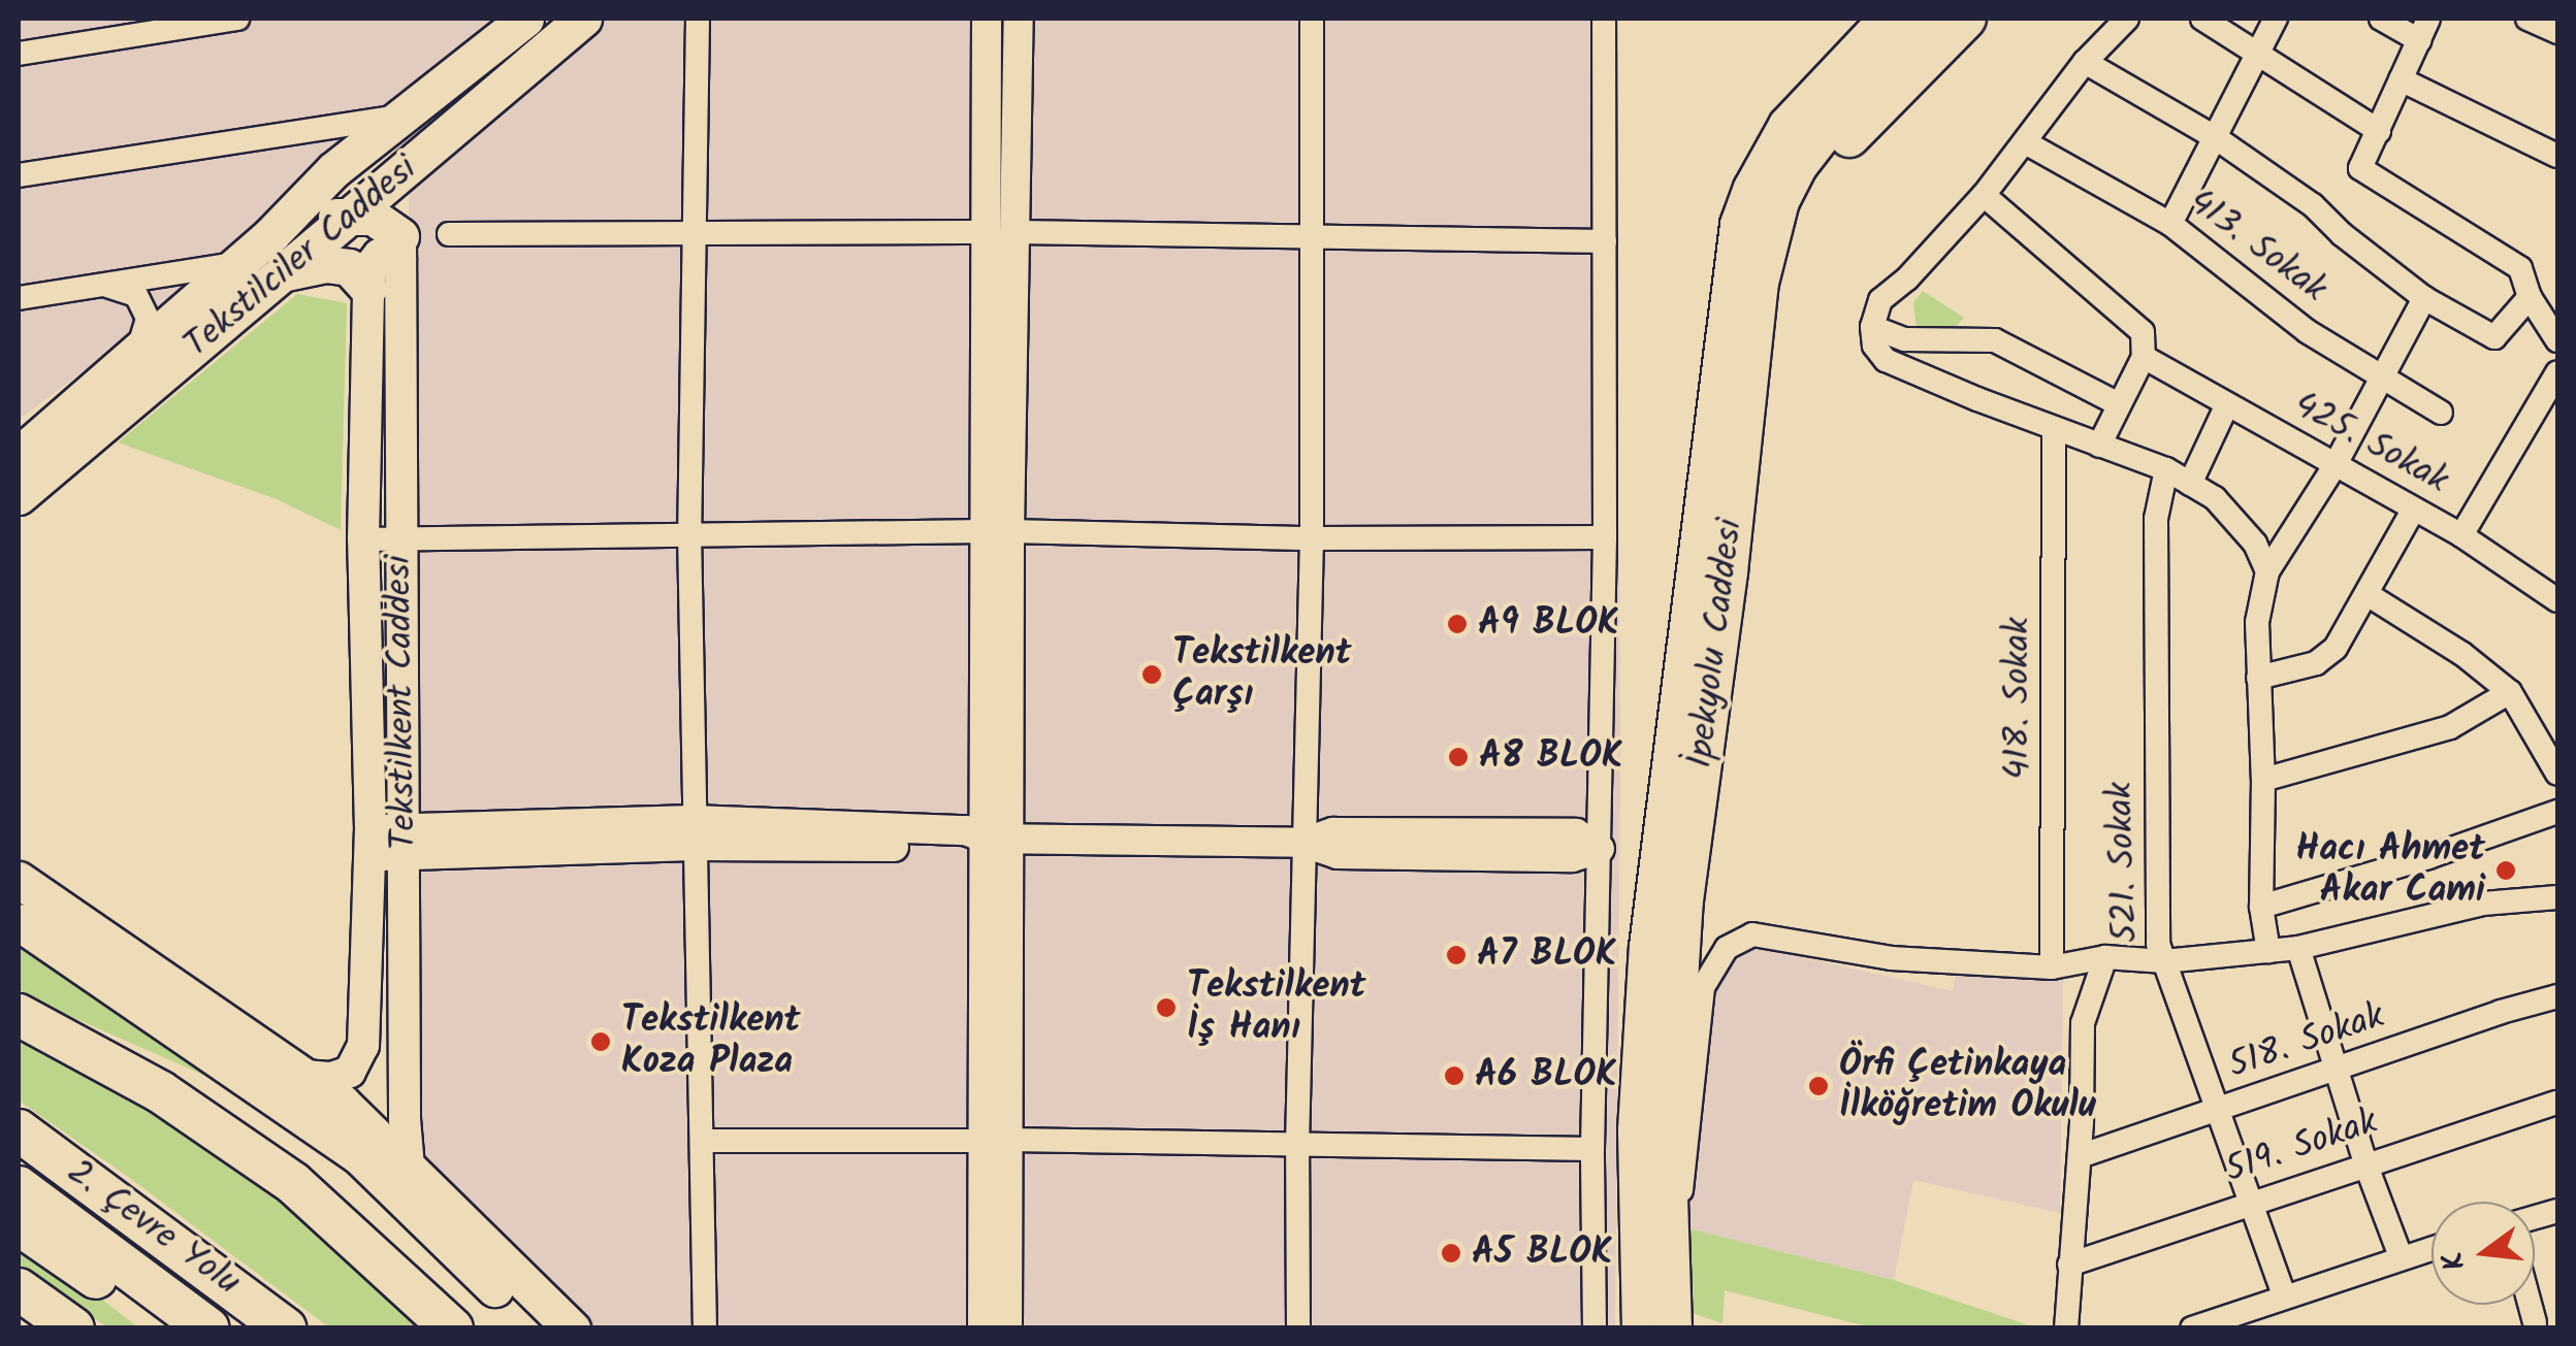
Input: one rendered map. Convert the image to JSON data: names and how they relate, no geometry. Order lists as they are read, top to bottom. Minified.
{"streets":{"highway":["İpekyolu Caddesi","2. Çevre Yolu"],"main road":["Tekstilciler Caddesi","Tekstilkent Caddesi"],"street":["413. Sokak","425. Sokak","418. Sokak","521. Sokak","518. Sokak","519. Sokak"]},"crossings":[["521. Sokak","518. Sokak"],["521. Sokak","519. Sokak"]],"places":["A9 BLOK","Tekstilkent Çarşı","A8 BLOK","Hacı Ahmet Akar Cami","A7 BLOK","Tekstilkent İş Hanı","Tekstilkent Koza Plaza","A6 BLOK","Örfi Çetinkaya İlköğretim Okulu","A5 BLOK"],"north":"left"}
